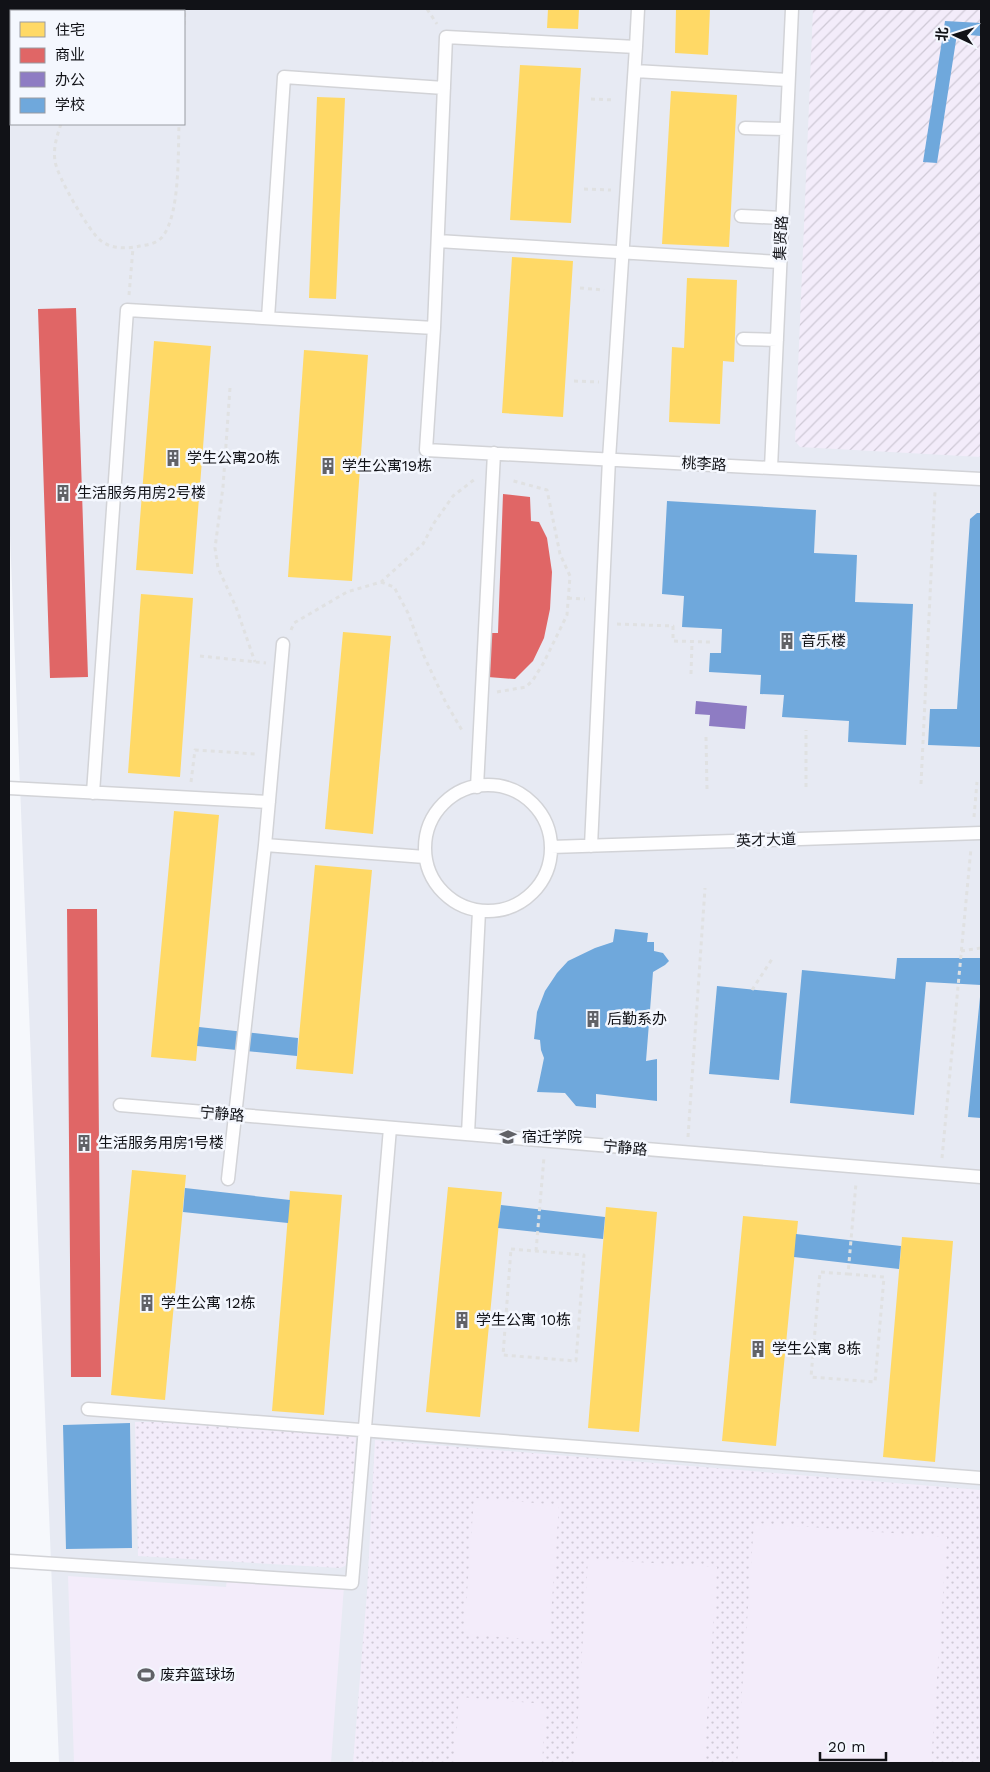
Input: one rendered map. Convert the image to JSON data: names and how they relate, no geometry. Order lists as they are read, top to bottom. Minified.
{"streets":{"lane":["集贤路","桃李路","英才大道","宁静路"]},"crossings":[["集贤路","桃李路"]],"places":{"building":["学生公寓20栋","学生公寓19栋","生活服务用房2号楼","音乐楼","后勤系办","生活服务用房1号楼","学生公寓 12栋","学生公寓 10栋","学生公寓 8栋"],"school or university":["宿迁学院"],"sports":["废弃篮球场"]},"legend":["住宅","商业","办公","学校"],"scale_bar":"20 m","north":"left"}
